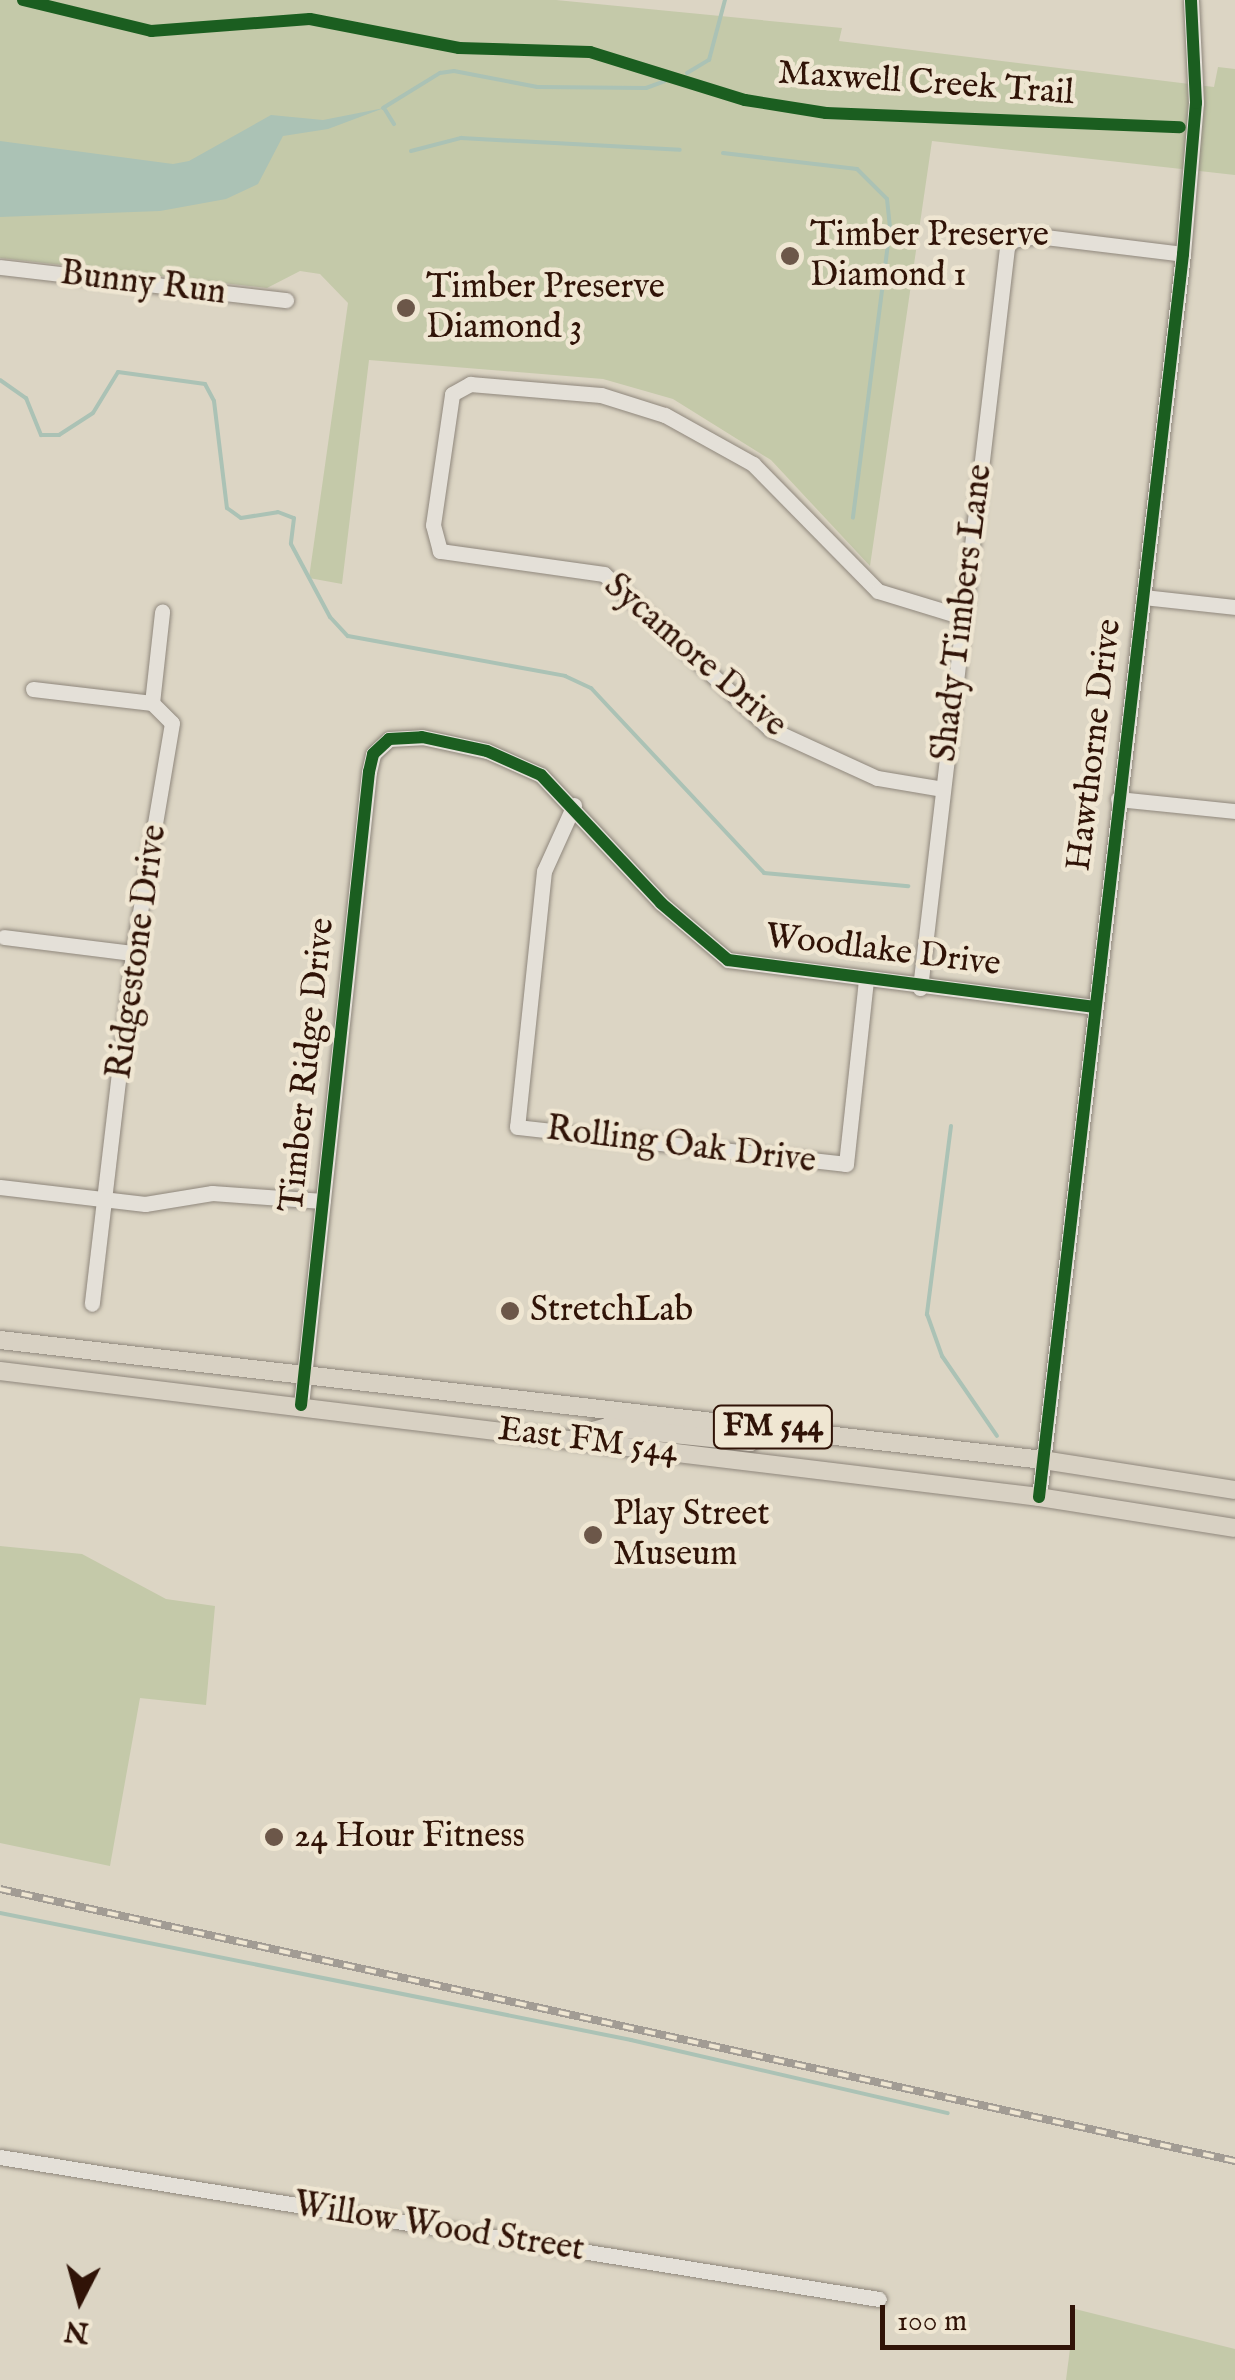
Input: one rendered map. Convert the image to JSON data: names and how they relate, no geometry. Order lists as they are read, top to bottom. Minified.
{"streets":{"main road":["FM 544","East FM 544"],"street":["Bunny Run","Shady Timbers Lane","Sycamore Drive","Hawthorne Drive","Woodlake Drive","Ridgestone Drive","Timber Ridge Drive","Rolling Oak Drive","Willow Wood Street"],"cycle path":["Maxwell Creek Trail"]},"crossings":[["Shady Timbers Lane","Sycamore Drive"],["Shady Timbers Lane","Hawthorne Drive"],["Shady Timbers Lane","Woodlake Drive"],["Hawthorne Drive","Woodlake Drive"],["Hawthorne Drive","East FM 544"],["Woodlake Drive","Timber Ridge Drive"],["Woodlake Drive","Rolling Oak Drive"],["Timber Ridge Drive","East FM 544"]],"places":["Timber Preserve Diamond 1","Timber Preserve Diamond 3","StretchLab","Play Street Museum","24 Hour Fitness"],"scale_bar":"100 m","north":"bottom"}
